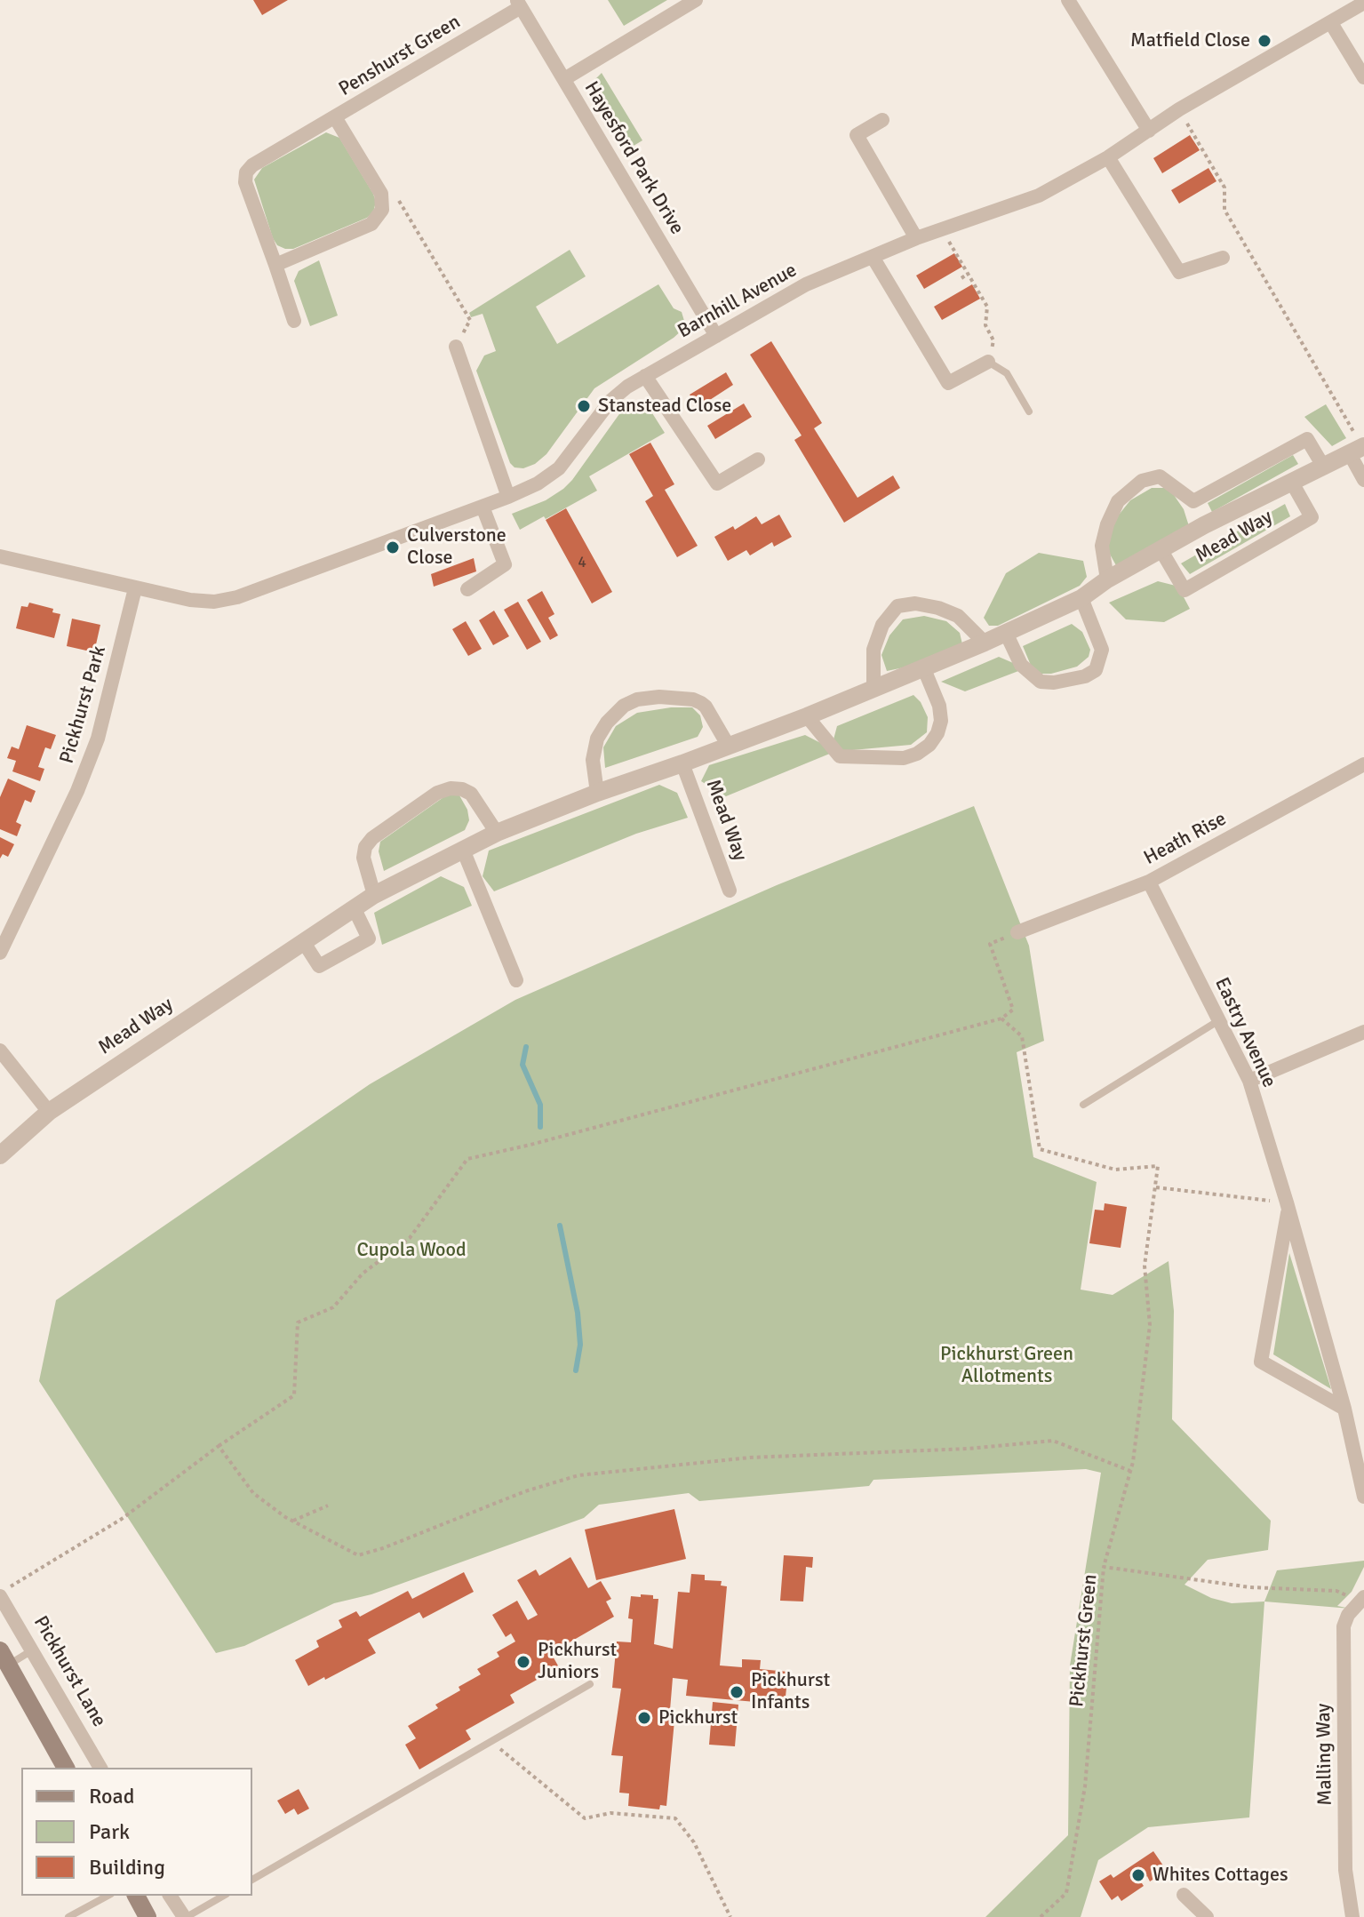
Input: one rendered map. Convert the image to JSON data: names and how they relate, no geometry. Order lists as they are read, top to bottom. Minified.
{"streets":{"street":["Penshurst Green","Hayesford Park Drive","Barnhill Avenue","Mead Way","Pickhurst Park","Heath Rise","Eastry Avenue","Pickhurst Lane","Malling Way"],"path":["Pickhurst Green"]},"crossings":[["Penshurst Green","Hayesford Park Drive"],["Hayesford Park Drive","Barnhill Avenue"],["Barnhill Avenue","Pickhurst Park"],["Heath Rise","Eastry Avenue"],["Pickhurst Green","Malling Way"]],"parks":["Cupola Wood","Pickhurst Green Allotments"],"places":["Matfield Close","Stanstead Close","Culverstone Close","Pickhurst Juniors","Pickhurst Infants","Pickhurst","Whites Cottages"],"house_numbers":["4"],"legend":["Road","Park","Building"]}
